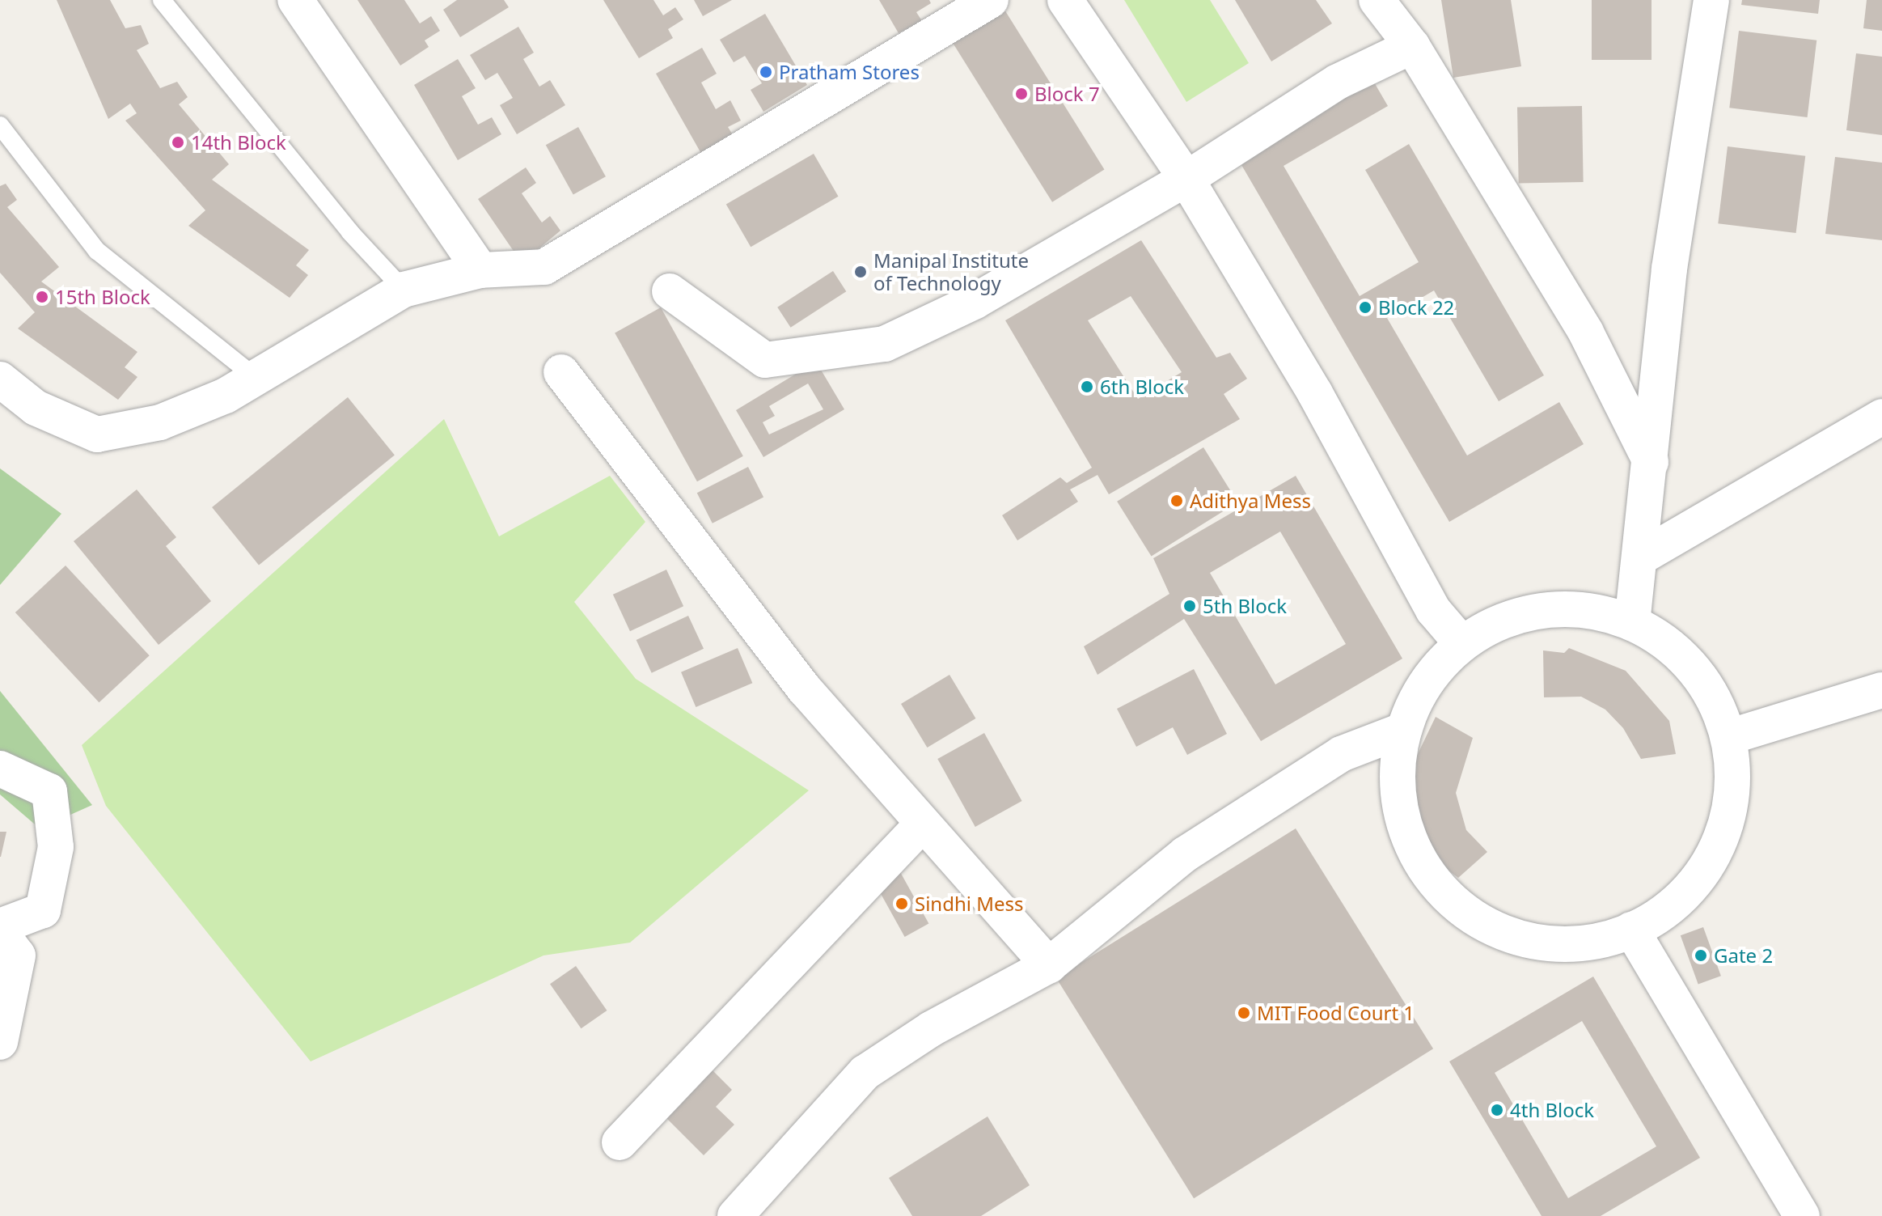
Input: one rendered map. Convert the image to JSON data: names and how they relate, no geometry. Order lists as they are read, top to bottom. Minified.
{"places":["Pratham Stores","Block 7","14th Block","Manipal Institute of Technology","15th Block","Block 22","6th Block","Adithya Mess","5th Block","Sindhi Mess","Gate 2","MIT Food Court 1","4th Block"]}
